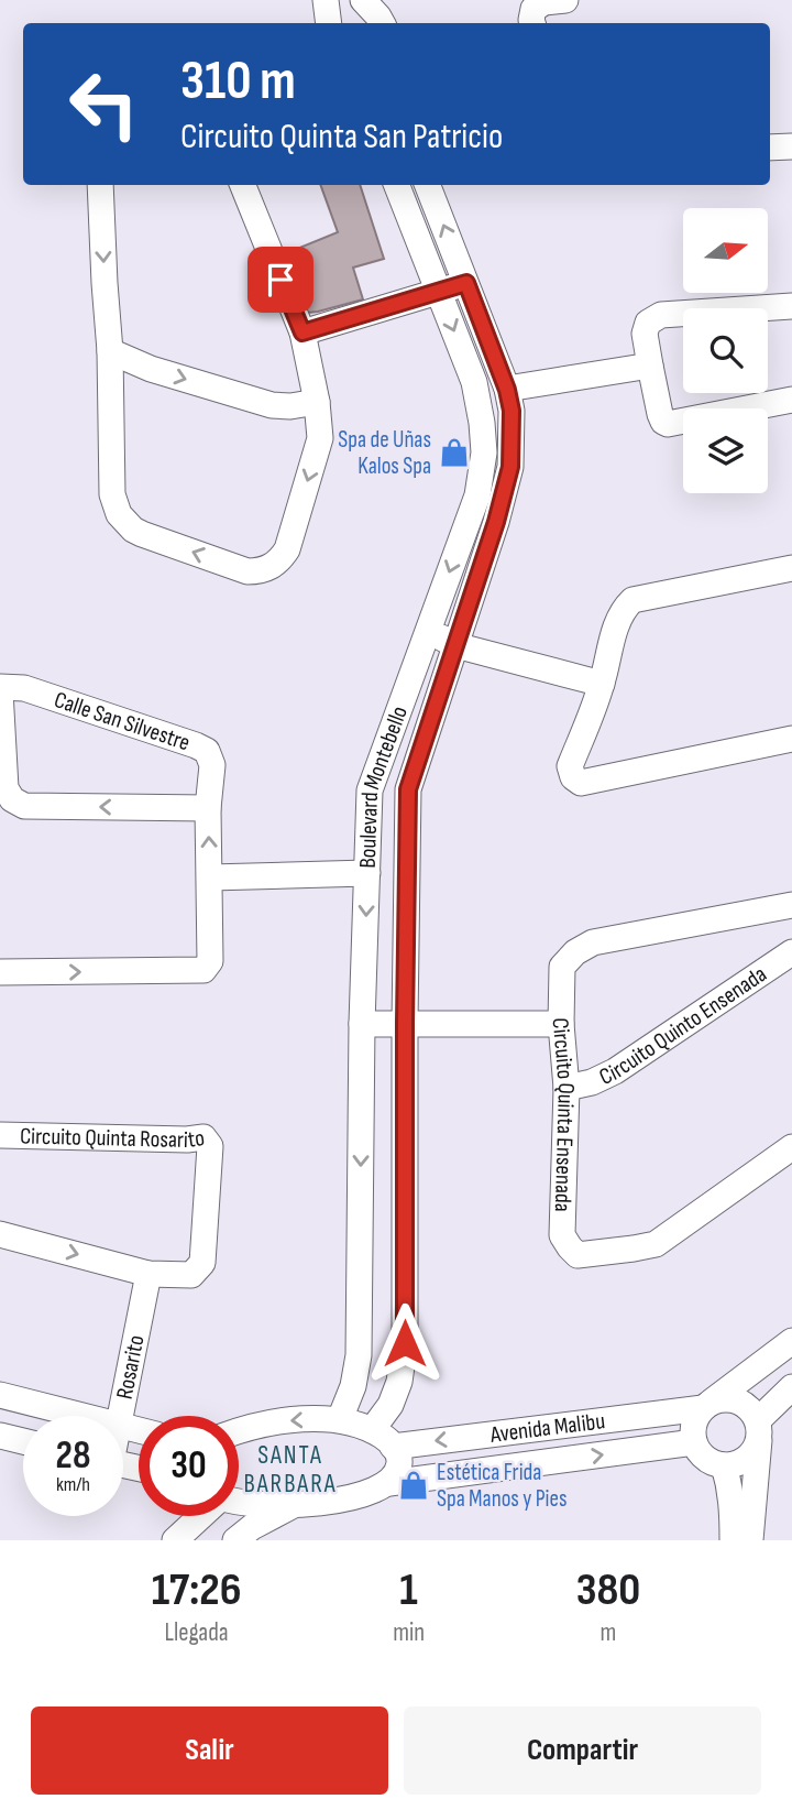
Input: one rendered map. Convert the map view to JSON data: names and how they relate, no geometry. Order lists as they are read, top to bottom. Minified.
{"streets":{"street":["Calle San Silvestre","Boulevard Montebello","Circuito Quinto Ensenada","Circuito Quinta Ensenada","Circuito Quinta Rosarito","Rosarito","Avenida Malibu"]},"crossings":[["Circuito Quinto Ensenada","Circuito Quinta Ensenada"],["Circuito Quinta Rosarito","Rosarito"]],"districts":["SANTA BARBARA"],"places":{"shop":["Spa de Uñas Kalos Spa","Estética Frida Spa Manos y Pies"]},"north":"right","page":{"turn":["310 m","Circuito Quinta San Patricio"],"speed":"28 km/h","limit":"30","eta":["17:26","Llegada","1","min","380","m"],"buttons":["Salir","Compartir"]}}
